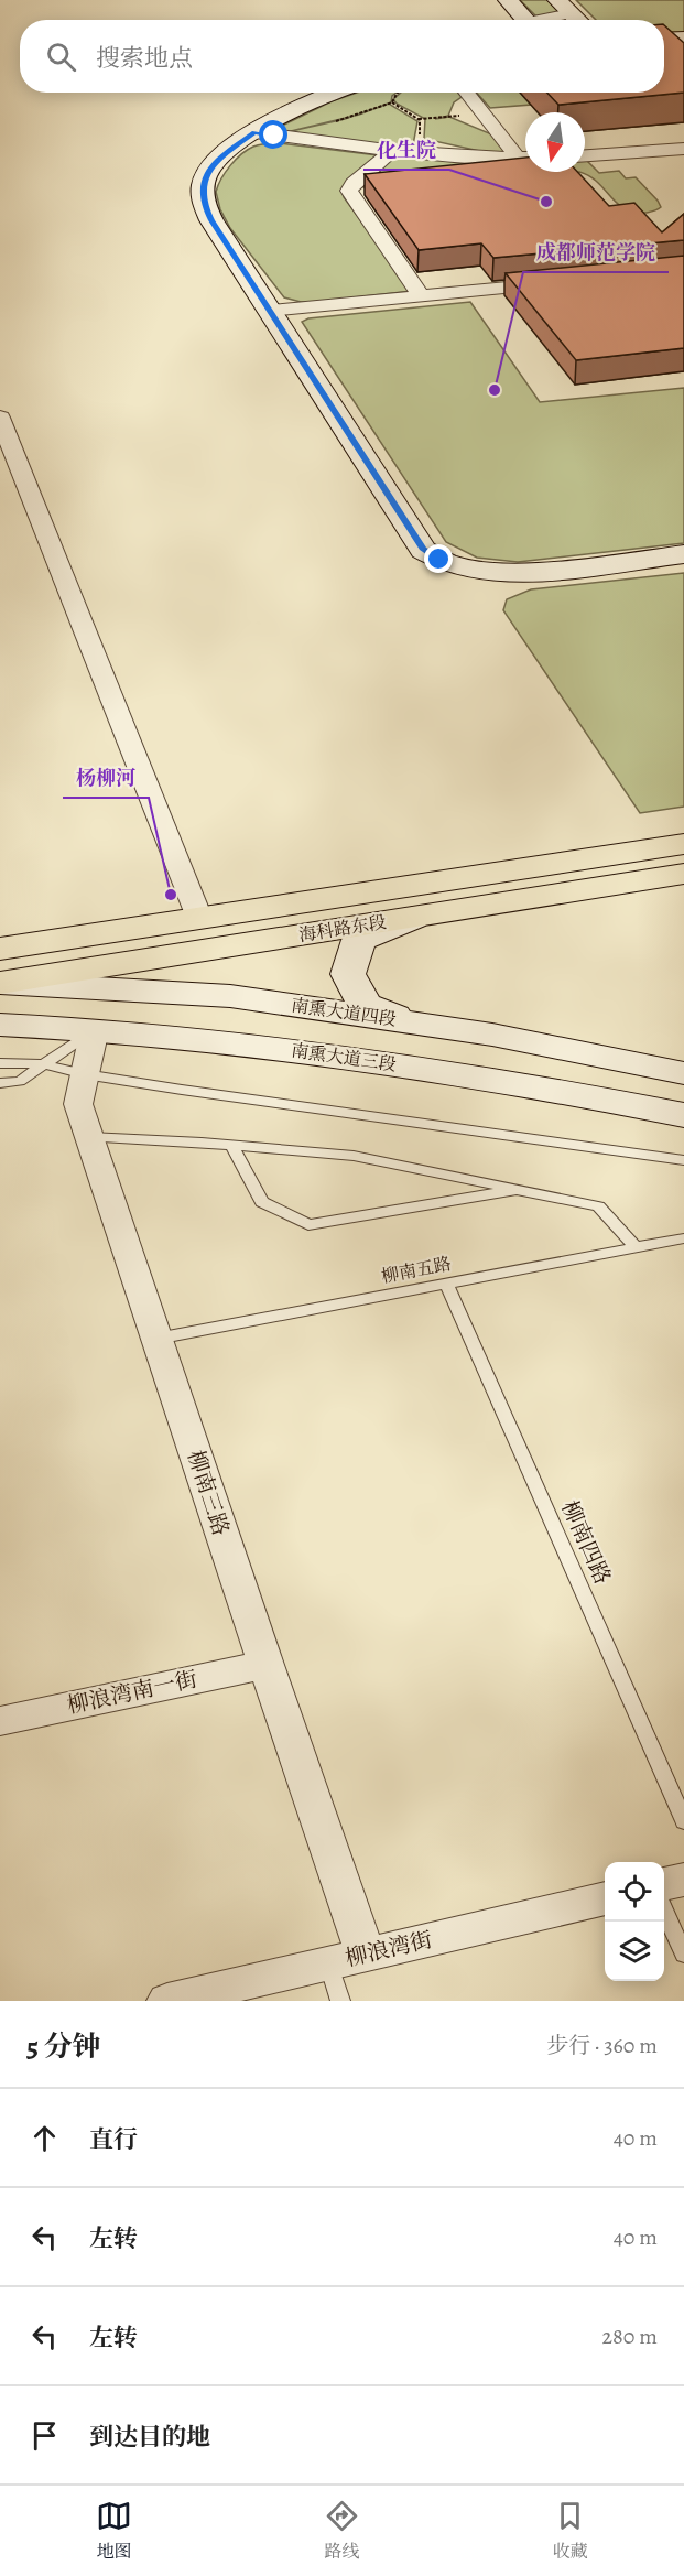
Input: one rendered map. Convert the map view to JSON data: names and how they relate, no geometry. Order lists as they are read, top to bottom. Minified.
{"streets":{"main road":["海科路东段"],"street":["南熏大道四段","南熏大道三段","柳南三路","柳浪湾南一街","柳浪湾街"],"lane":["柳南五路","柳南四路"]},"crossings":[["海科路东段","南熏大道四段"],["南熏大道三段","柳南三路"],["柳南五路","柳南三路"],["柳南五路","柳南四路"],["柳南三路","柳浪湾南一街"],["柳南三路","柳浪湾街"]],"places":["化生院","成都师范学院","杨柳河"],"north":"bottom","page":{"search":"搜索地点","heading":["5 分钟","步行 · 360 m"],"list":[["直行","40 m"],["左转","40 m"],["左转","280 m"],"到达目的地"],"nav":["地图","路线","收藏"]}}
